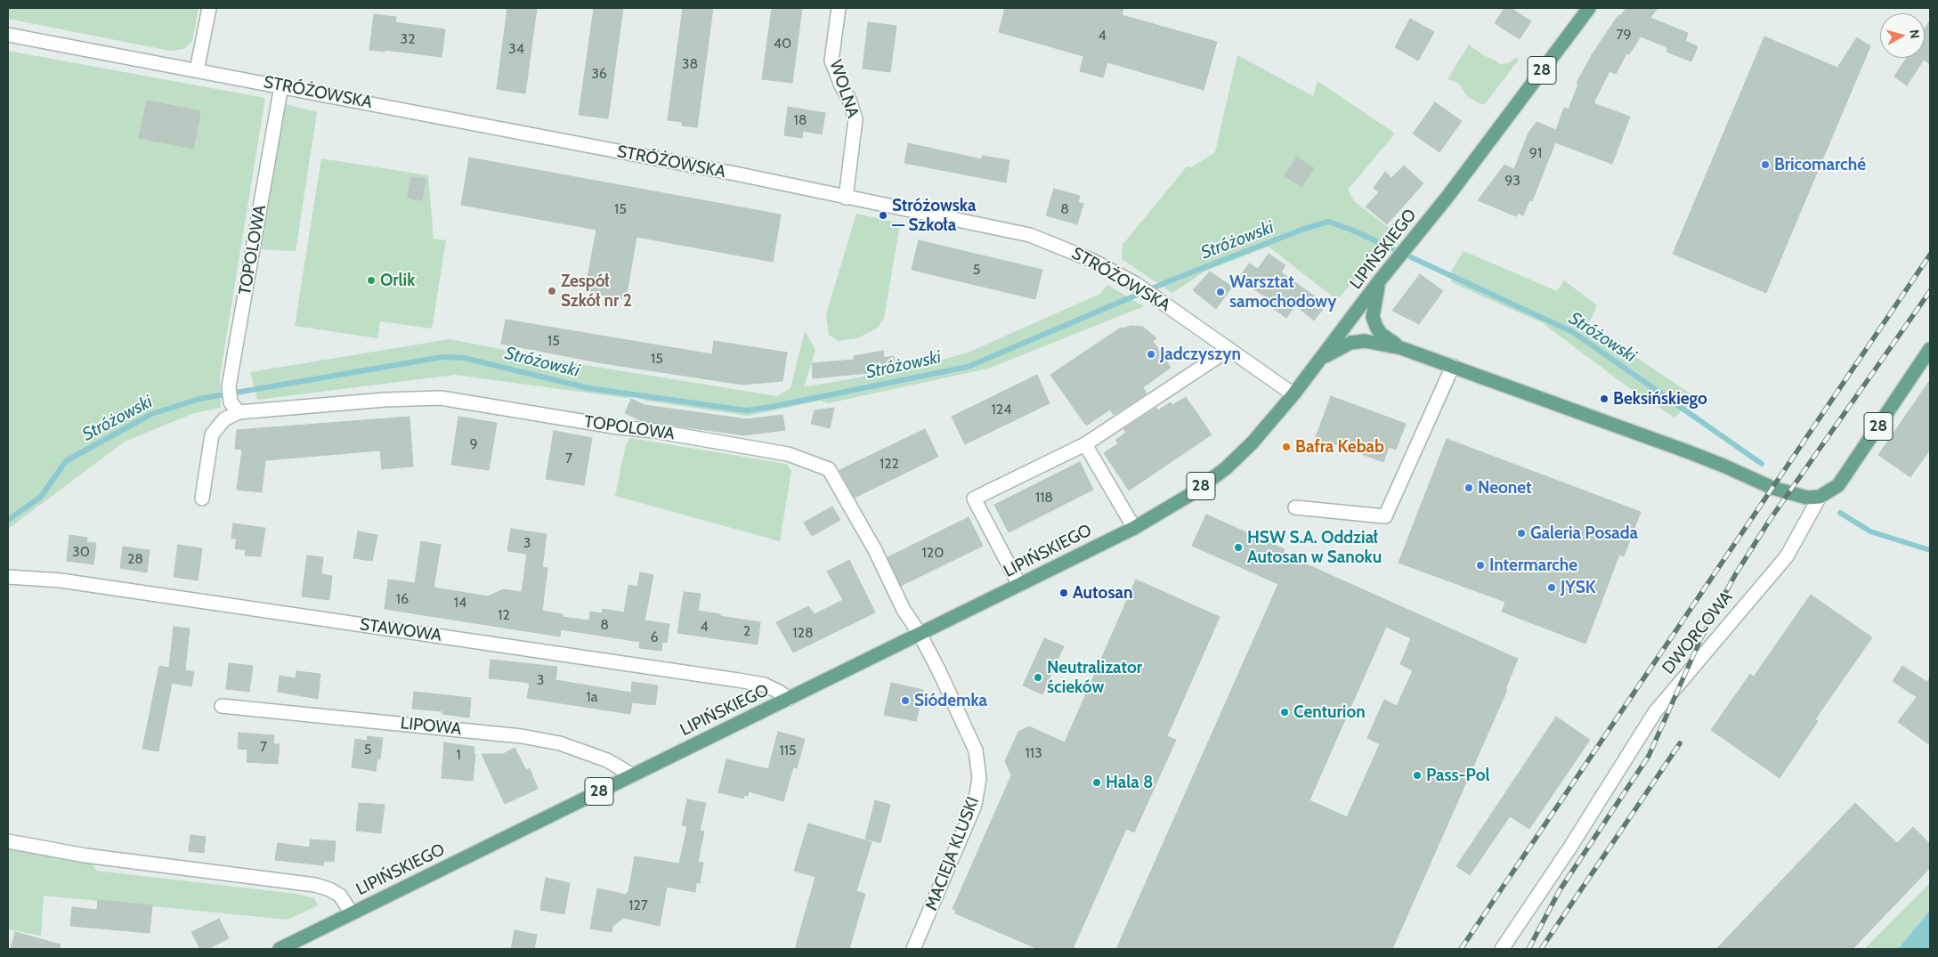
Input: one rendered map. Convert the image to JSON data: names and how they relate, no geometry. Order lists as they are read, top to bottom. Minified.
{"streets":{"main road":["28","LIPIŃSKIEGO","DWORCOWA"],"street":["WOLNA","STRÓŻOWSKA","TOPOLOWA","STAWOWA","LIPOWA","MACIEJA KLUSKI"]},"crossings":[["28","LIPIŃSKIEGO"],["28","DWORCOWA"],["WOLNA","STRÓŻOWSKA"],["STRÓŻOWSKA","LIPIŃSKIEGO"],["STRÓŻOWSKA","TOPOLOWA"],["LIPIŃSKIEGO","TOPOLOWA"],["LIPIŃSKIEGO","STAWOWA"],["LIPIŃSKIEGO","LIPOWA"],["LIPIŃSKIEGO","MACIEJA KLUSKI"],["TOPOLOWA","MACIEJA KLUSKI"]],"water":["Stróżowski"],"places":["Bricomarché","Stróżowska — Szkoła","Orlik","Zespół Szkół nr 2","Warsztat samochodowy","Jadczyszyn","Beksińskiego","Bafra Kebab","Neonet","Galeria Posada","HSW S.A. Oddział Autosan w Sanoku","Intermarche","JYSK","Autosan","Neutralizator ścieków","Siódemka","Centurion","Pass-Pol","Hala 8"],"house_numbers":["79","4","32","40","34","38","36","18","91","93","15","8","5","15","15","124","9","7","122","118","3","30","120","28","16","14","12","8","4","2","128","6","3","1a","7","5","115","113","1","127"],"north":"right"}
